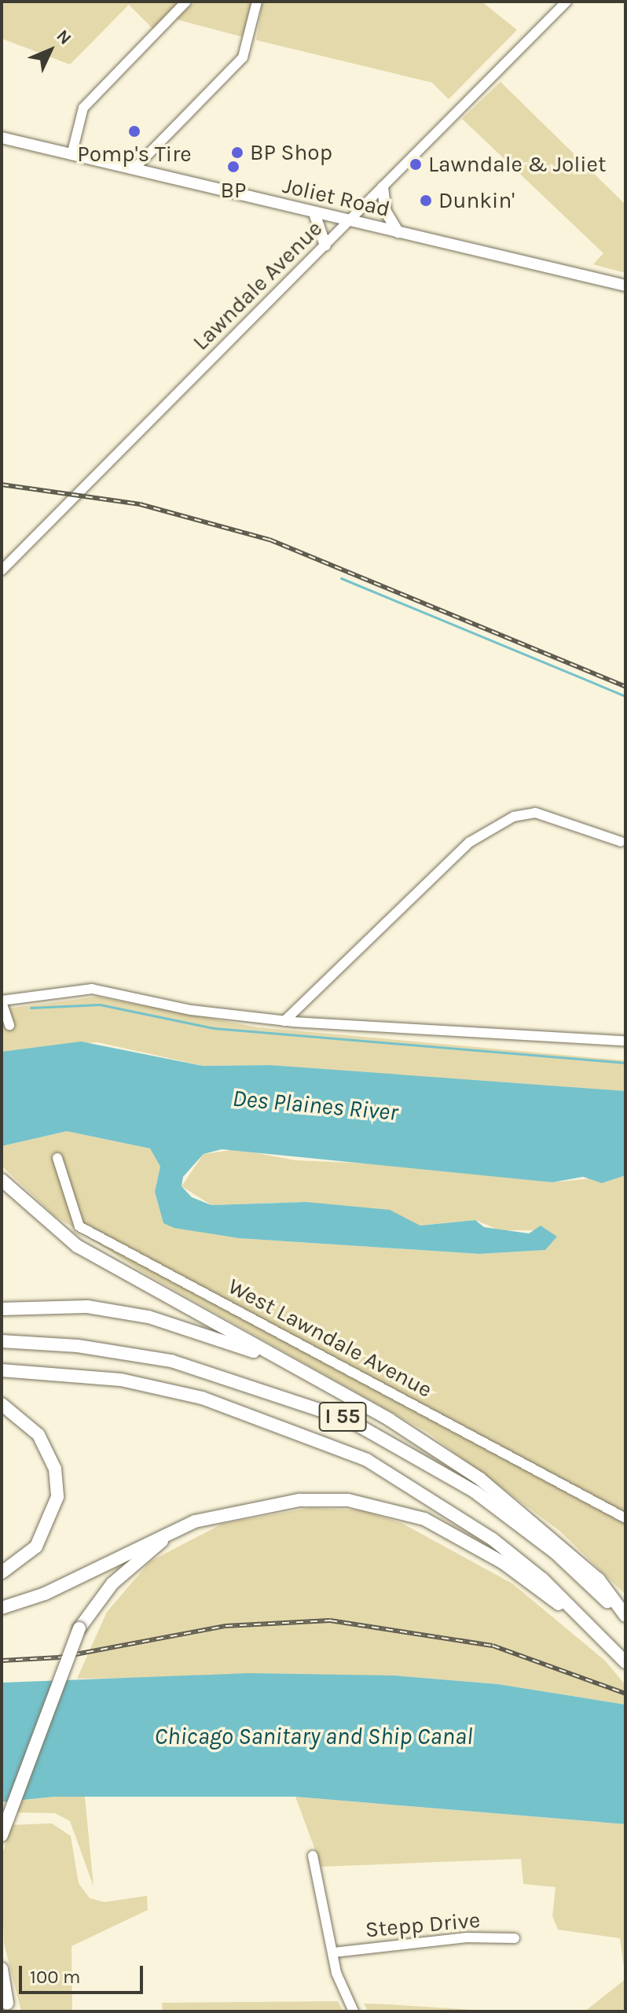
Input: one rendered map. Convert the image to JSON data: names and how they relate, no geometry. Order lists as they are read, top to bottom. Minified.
{"streets":{"highway":["I 55"],"main road":["Joliet Road"],"street":["Lawndale Avenue","West Lawndale Avenue","Stepp Drive"]},"crossings":[["Joliet Road","Lawndale Avenue"]],"water":["Des Plaines River","Chicago Sanitary and Ship Canal"],"places":["Pomp's Tire","BP Shop","Lawndale & Joliet","BP","Dunkin'"],"scale_bar":"100 m","north":"top right"}
